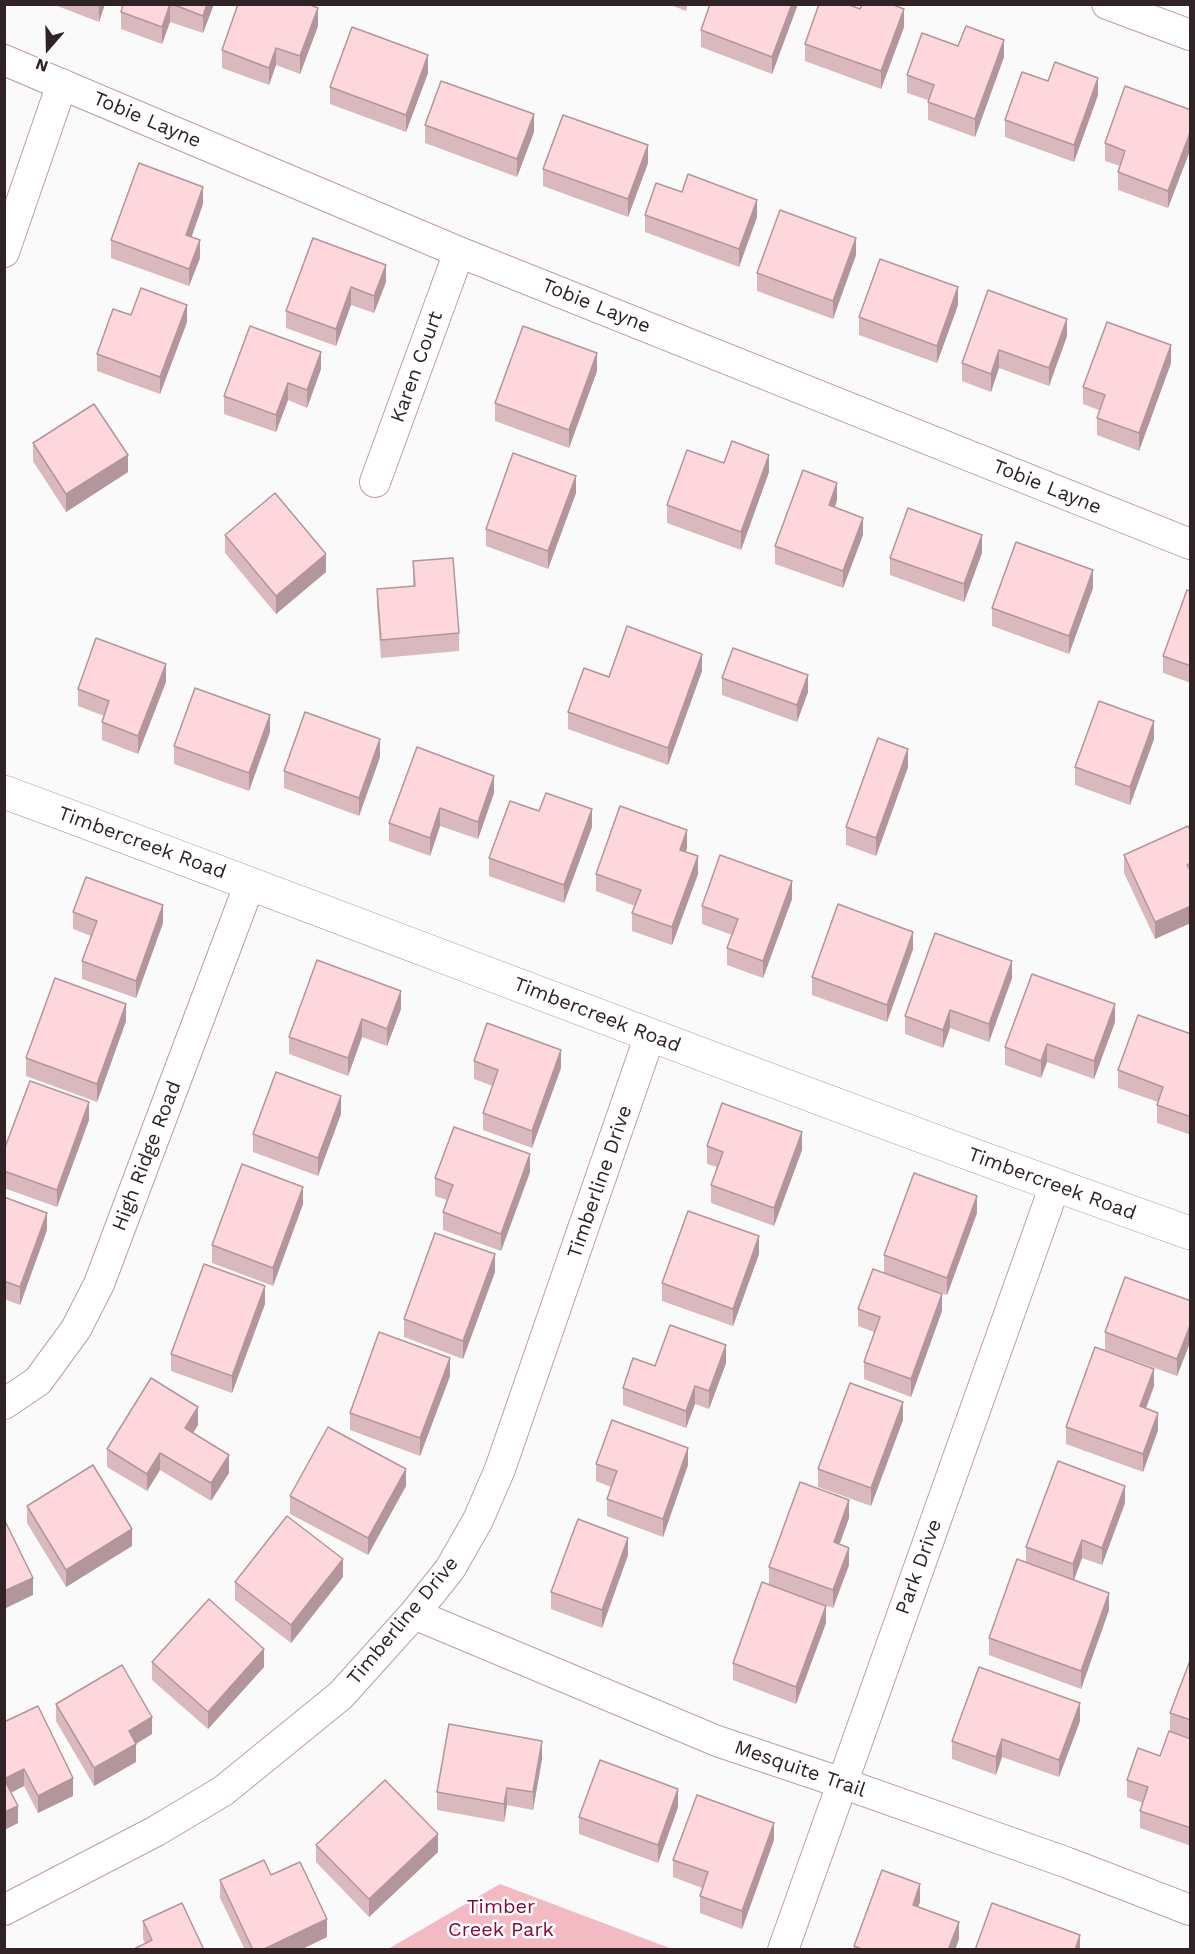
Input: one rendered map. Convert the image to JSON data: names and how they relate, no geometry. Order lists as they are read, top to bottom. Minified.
{"streets":{"street":["Tobie Layne","Karen Court","Timbercreek Road","High Ridge Road","Timberline Drive","Park Drive","Mesquite Trail"]},"crossings":[["Tobie Layne","Karen Court"],["Timbercreek Road","High Ridge Road"],["Timbercreek Road","Timberline Drive"],["Timbercreek Road","Park Drive"],["Timberline Drive","Mesquite Trail"],["Park Drive","Mesquite Trail"]],"parks":["Timber Creek Park"],"north":"bottom"}
